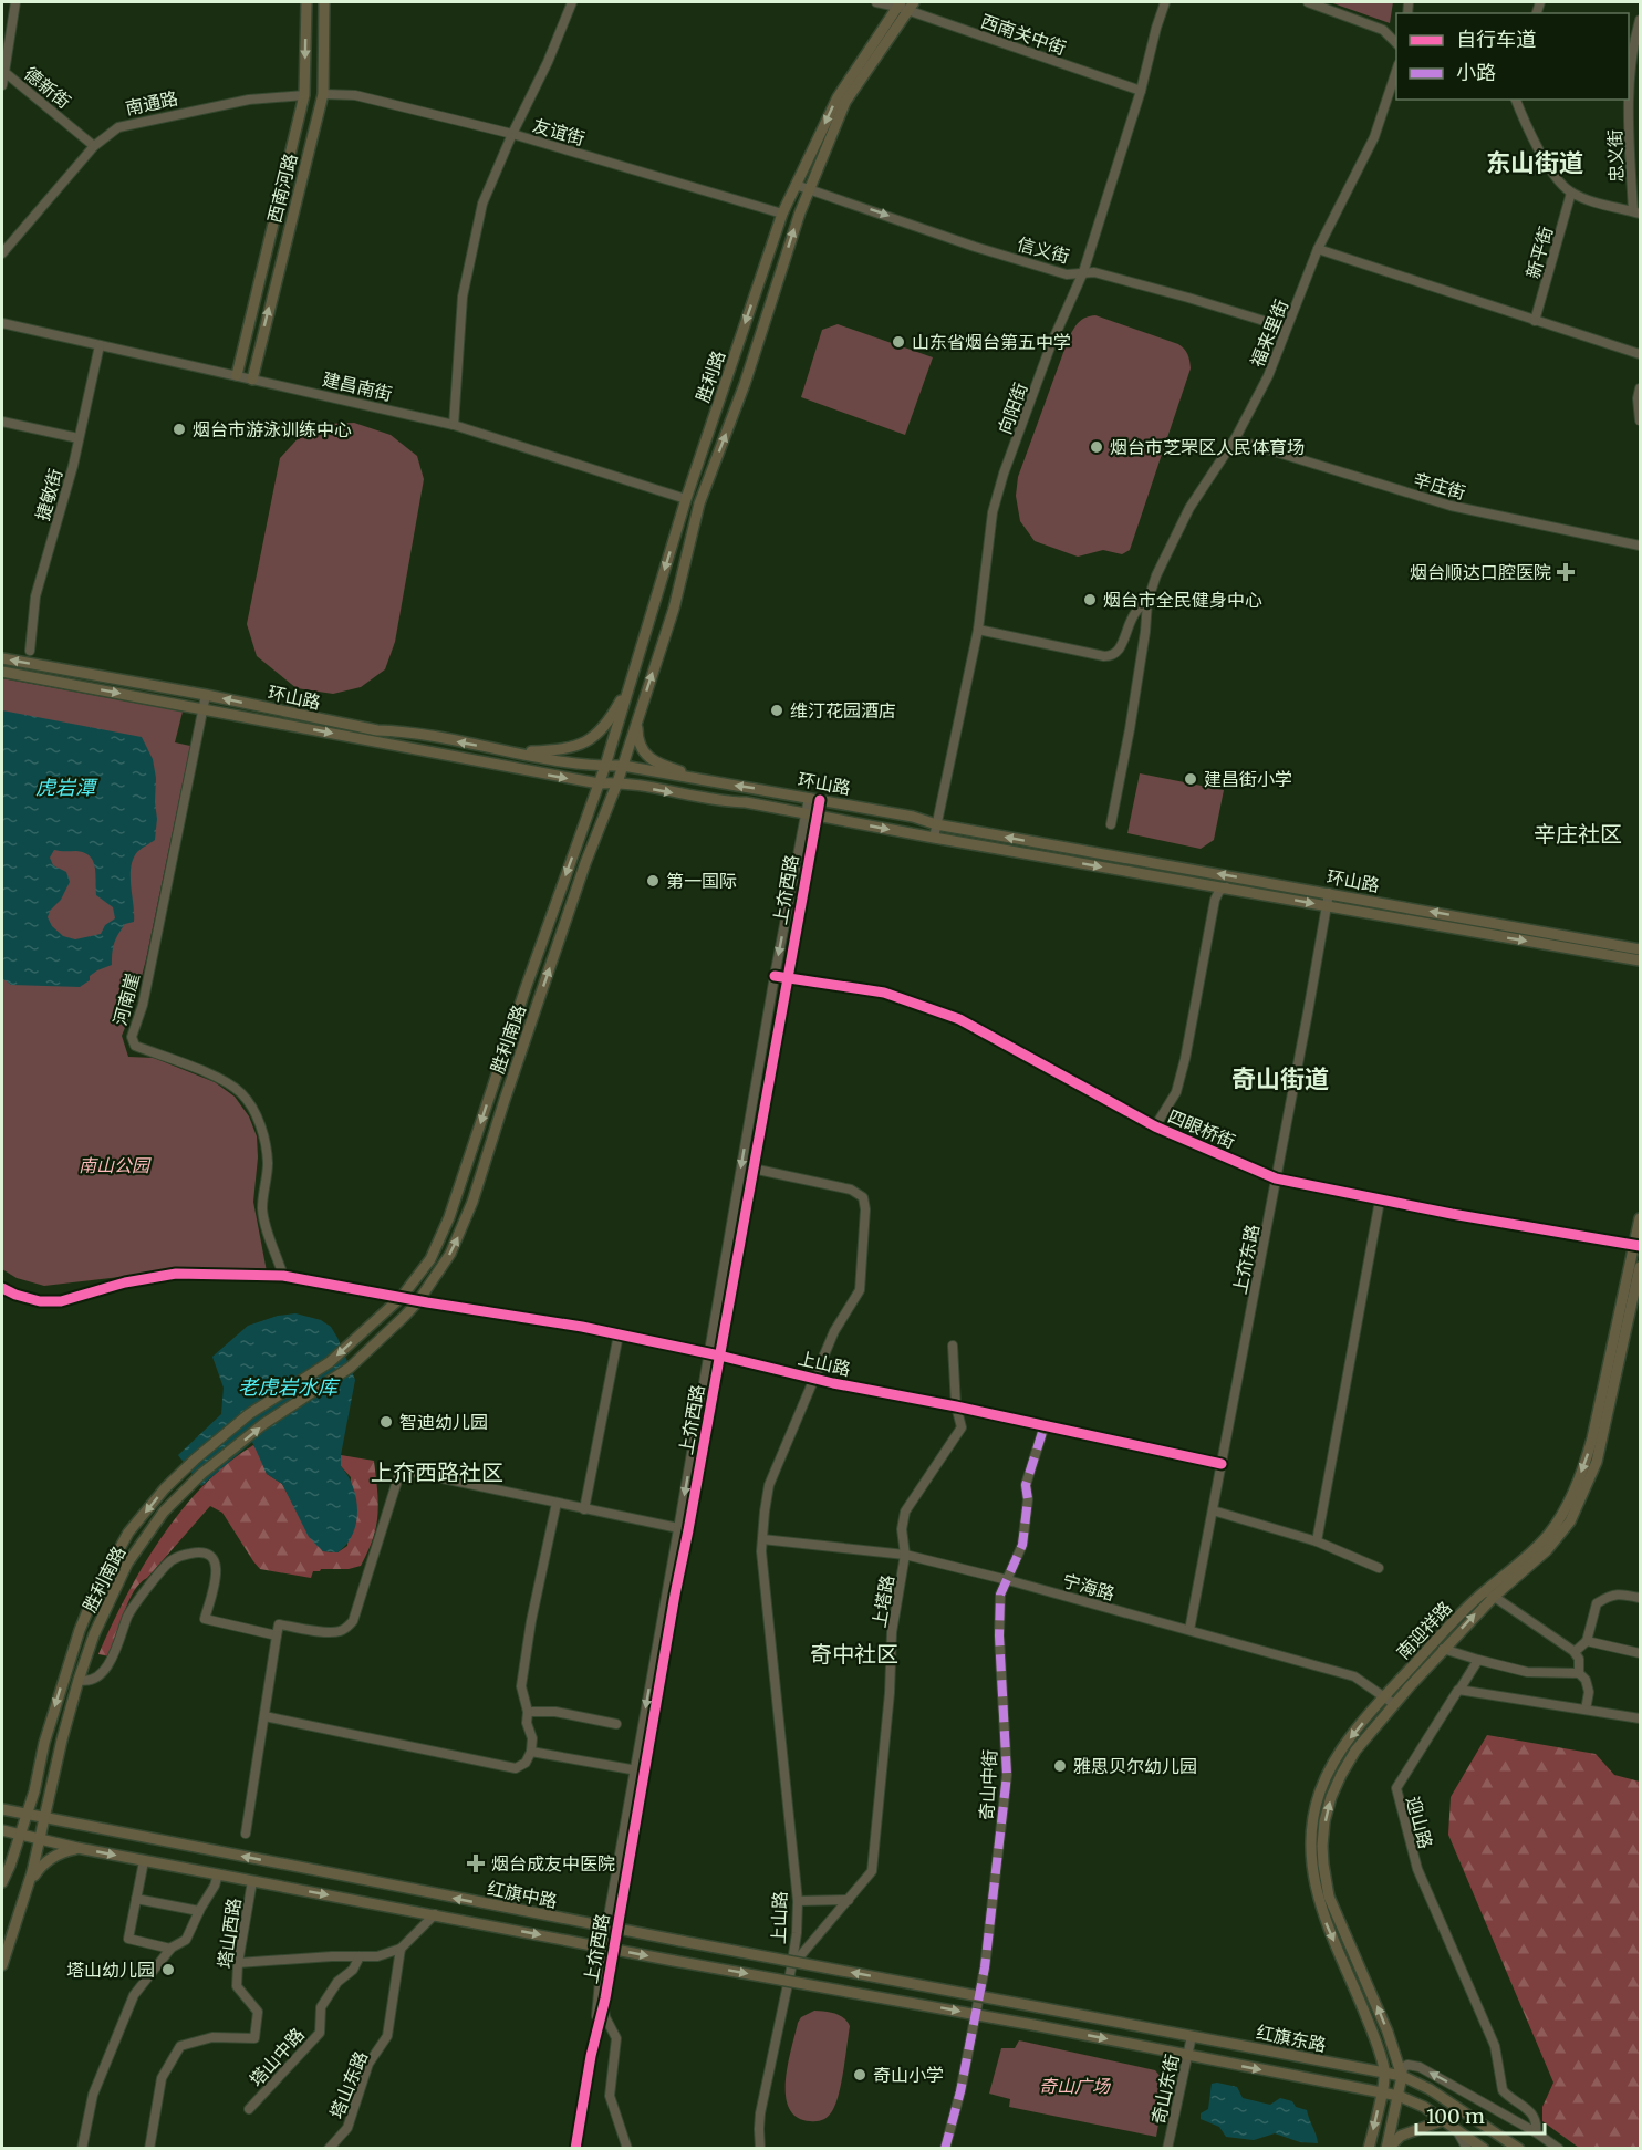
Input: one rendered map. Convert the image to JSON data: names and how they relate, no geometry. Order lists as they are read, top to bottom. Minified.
{"streets":{"main road":["南通路","西南河路","胜利路","建昌南街","环山路","胜利南路","南迎祥路","红旗中路","红旗东路"],"street":["西南关中街","德新街","友谊街","忠义街","信义街","新平街","福来里街","向阳街","辛庄街","捷敏街","上夼西路","河南崖","四眼桥街","上夼东路","上山路","宁海路","上塔路","奇山中街","迎山路","塔山西路","塔山中路","塔山东路","奇山东街"]},"crossings":[["西南关中街","胜利路"],["西南关中街","向阳街"],["德新街","南通路"],["南通路","友谊街"],["南通路","西南河路"],["友谊街","西南河路"],["友谊街","胜利路"],["西南河路","建昌南街"],["信义街","福来里街"],["信义街","胜利路"],["信义街","向阳街"],["福来里街","向阳街"],["福来里街","辛庄街"],["胜利路","建昌南街"],["胜利路","环山路"],["胜利路","胜利南路"],["建昌南街","捷敏街"],["向阳街","环山路"],["环山路","上夼西路"],["环山路","河南崖"],["环山路","胜利南路"],["环山路","上夼东路"],["上夼西路","四眼桥街"],["上夼西路","上山路"],["上夼西路","红旗中路"],["河南崖","上山路"],["胜利南路","上山路"],["胜利南路","红旗中路"],["四眼桥街","上夼东路"],["四眼桥街","南迎祥路"],["上夼东路","上山路"],["上夼东路","宁海路"],["上山路","宁海路"],["上山路","上塔路"],["上山路","奇山中街"],["宁海路","上塔路"],["宁海路","南迎祥路"],["宁海路","奇山中街"],["南迎祥路","红旗东路"],["红旗中路","塔山西路"],["红旗中路","红旗东路"],["红旗东路","奇山东街"]],"one_way":["信义街"],"districts":["东山街道","辛庄社区","奇山街道","上夼西路社区","奇中社区"],"water":["虎岩潭","老虎岩水库"],"parks":["南山公园","奇山广场"],"places":{"other":["山东省烟台第五中学","烟台市游泳训练中心","烟台市芝罘区人民体育场","烟台市全民健身中心","维汀花园酒店","建昌街小学","第一国际","智迪幼儿园","雅思贝尔幼儿园","塔山幼儿园","奇山小学"],"health":["烟台顺达口腔医院","烟台成友中医院"]},"legend":["自行车道","小路"],"scale_bar":"100 m"}
